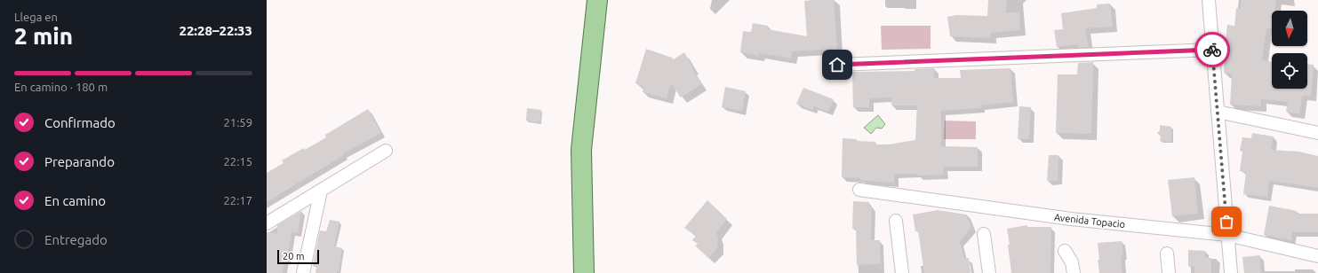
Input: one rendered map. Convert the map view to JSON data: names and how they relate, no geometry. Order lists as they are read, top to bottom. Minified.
{"streets":{"street":["Avenida Topacio"]},"scale_bar":"20 m","north":"bottom","page":{"heading":["2 min","Llega en","22:28–22:33"],"bar":"En camino · 180 m","list":[["Confirmado","21:59"],["Preparando","22:15"],["En camino","22:17"],"Entregado"],"scale":"20 m"}}
